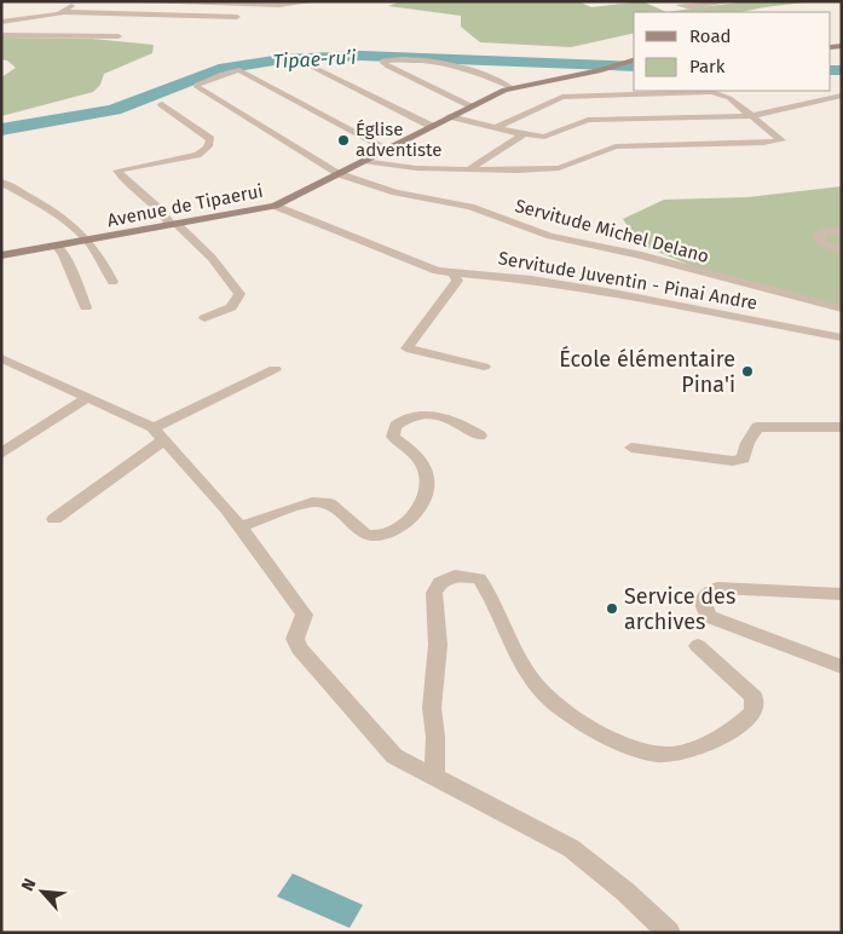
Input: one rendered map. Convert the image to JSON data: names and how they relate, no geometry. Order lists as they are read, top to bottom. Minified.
{"streets":{"main road":["Avenue de Tipaerui"],"street":["Servitude Michel Delano","Servitude Juventin - Pinai Andre"]},"crossings":[["Avenue de Tipaerui","Servitude Michel Delano"],["Avenue de Tipaerui","Servitude Juventin - Pinai Andre"]],"water":["Tipae-ru’i"],"places":["Église adventiste","École élémentaire Pina'i","Service des archives"],"legend":["Road","Park"],"north":"top left"}
